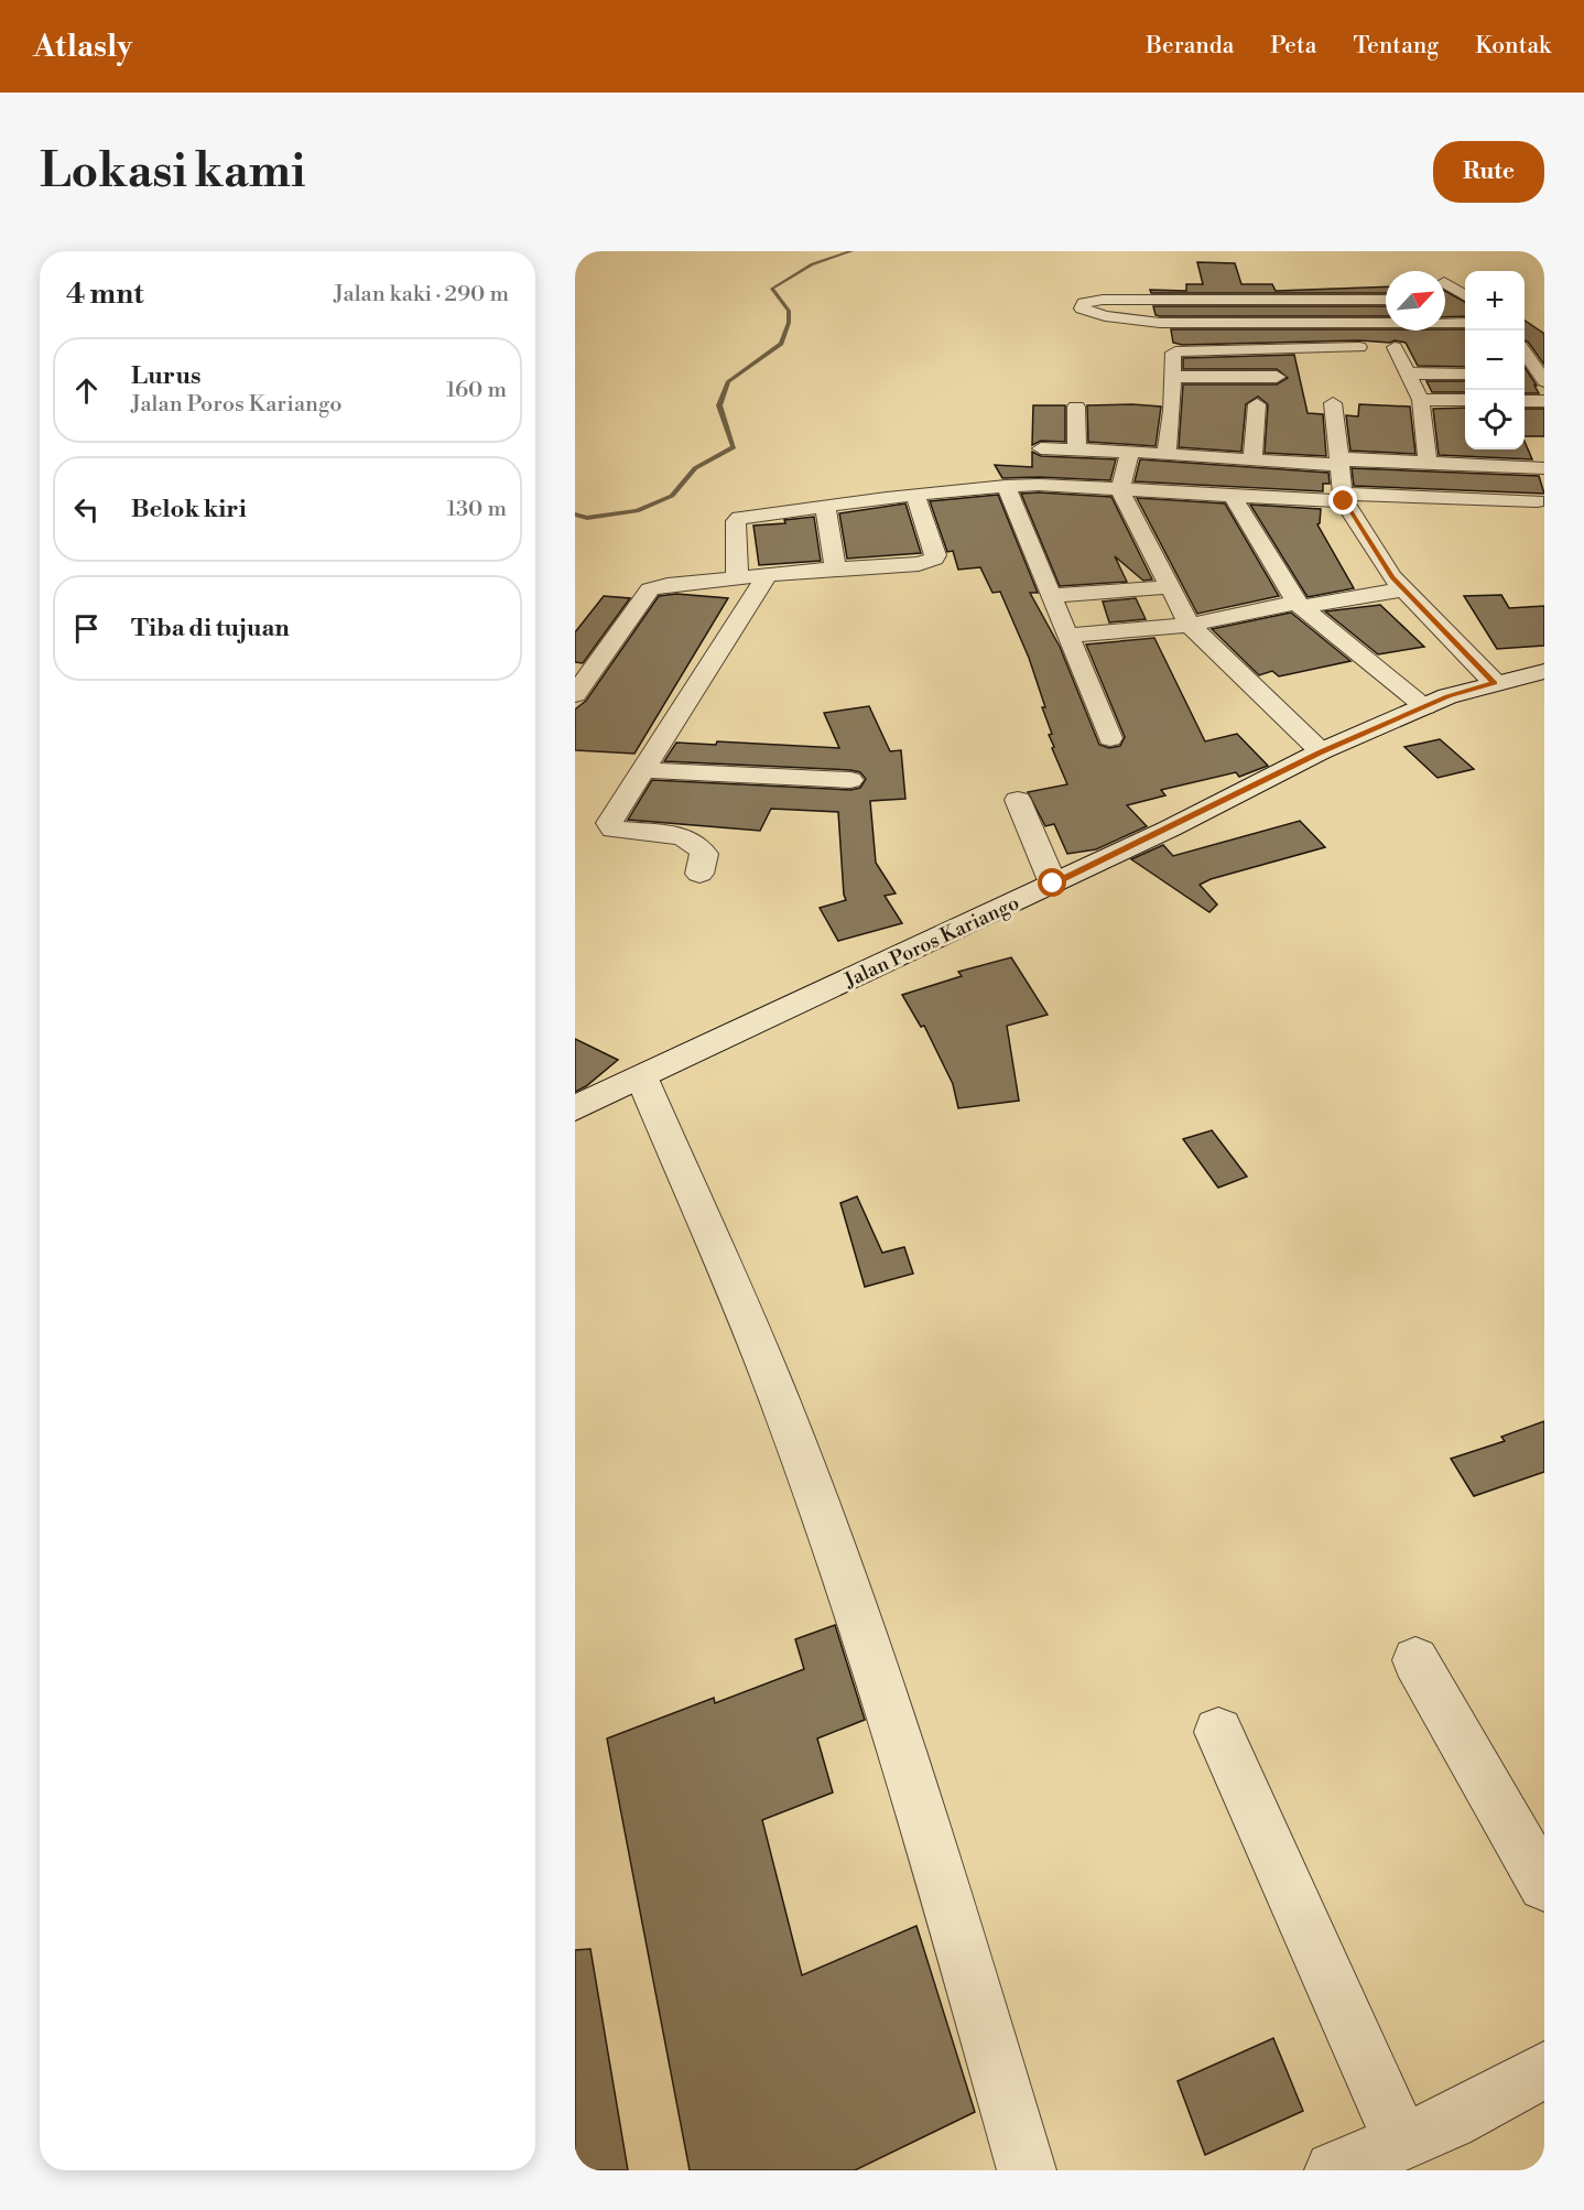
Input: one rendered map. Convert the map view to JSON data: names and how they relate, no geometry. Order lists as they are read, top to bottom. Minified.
{"streets":{"street":["Jalan Poros Kariango"]},"north":"top right","page":{"header":"Atlasly","nav":["Beranda","Peta","Tentang","Kontak"],"buttons":"Rute","title":"Lokasi kami","heading":["4 mnt","Jalan kaki · 290 m"],"map_buttons":["+","−"],"list":[["Lurus","Jalan Poros Kariango","160 m"],["Belok kiri","130 m"],"Tiba di tujuan"]}}
